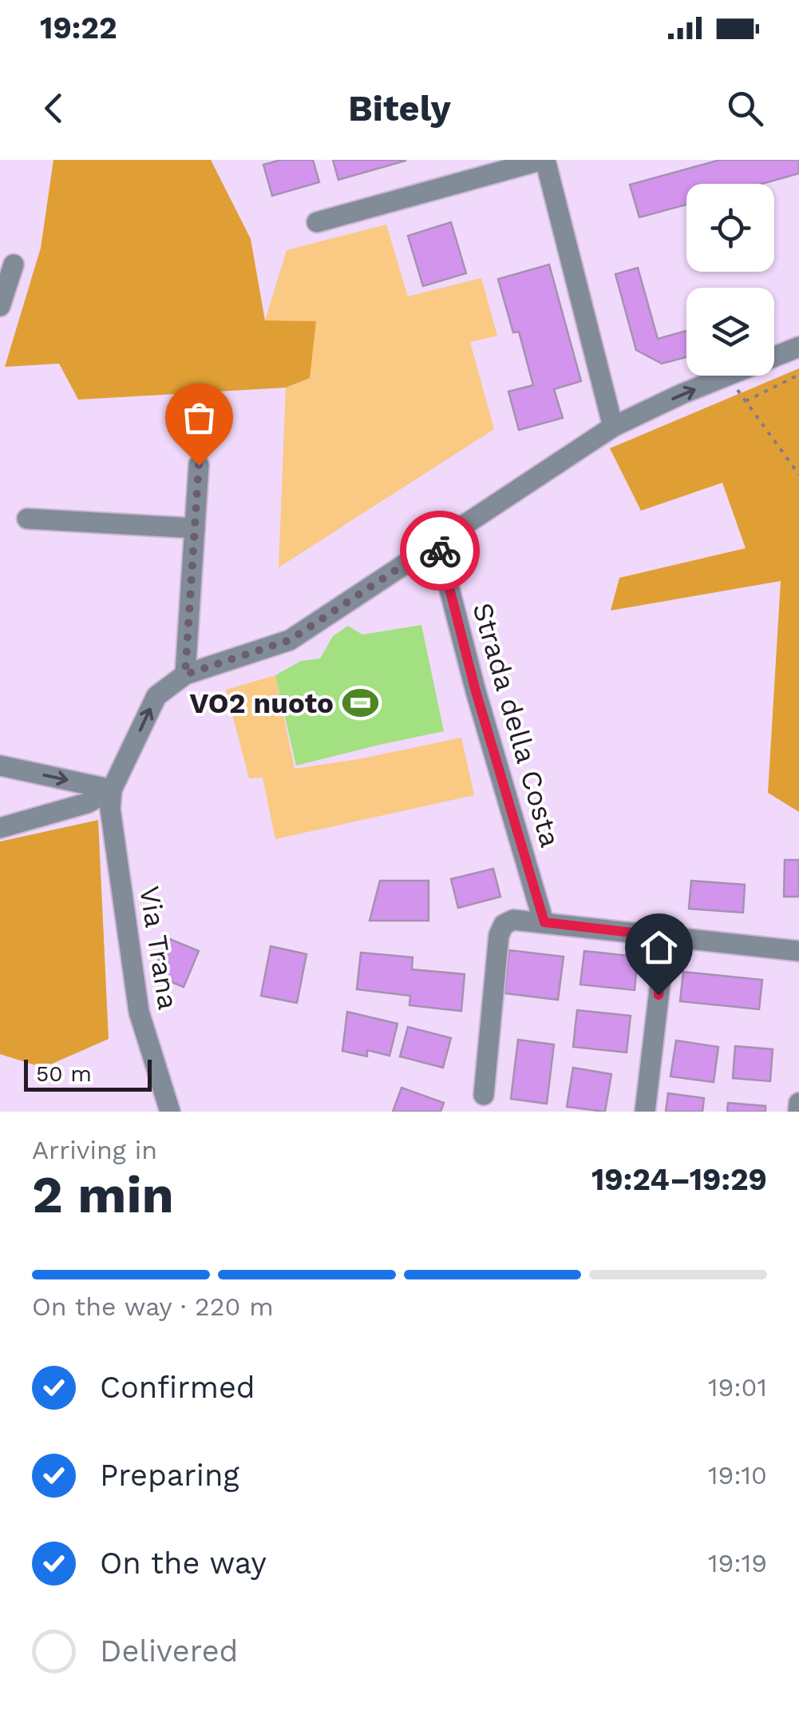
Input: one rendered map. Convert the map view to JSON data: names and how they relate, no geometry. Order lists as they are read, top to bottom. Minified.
{"streets":{"street":["Strada della Costa","Via Trana"]},"places":{"sports":["VO2 nuoto"]},"scale_bar":"50 m","page":{"status":"19:22","header":"Bitely","scale":"50 m","heading":["2 min","Arriving in","19:24–19:29"],"bar":"On the way · 220 m","list":[["Confirmed","19:01"],["Preparing","19:10"],["On the way","19:19"],"Delivered"]}}
